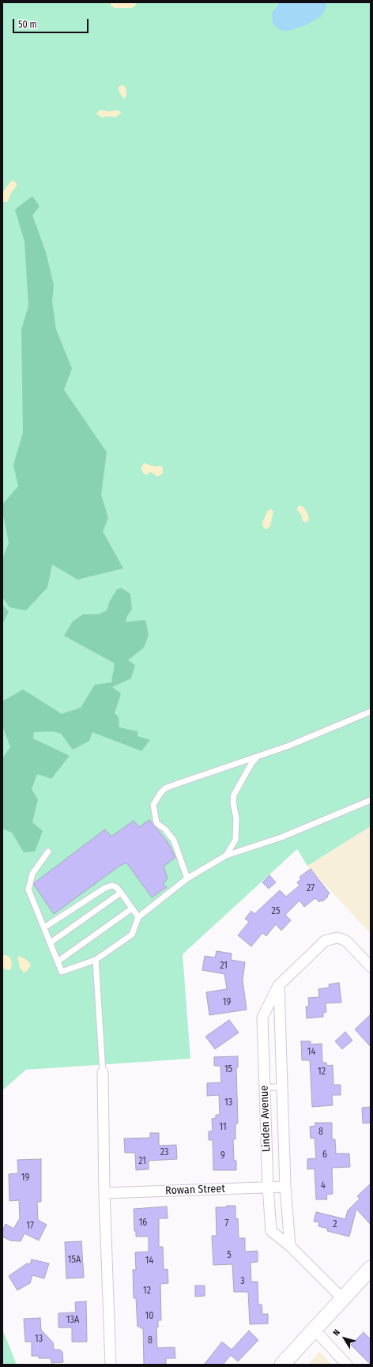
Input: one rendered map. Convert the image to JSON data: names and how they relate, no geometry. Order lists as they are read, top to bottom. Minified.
{"streets":{"street":["Linden Avenue","Rowan Street"]},"crossings":[["Linden Avenue","Rowan Street"]],"house_numbers":["27","25","21","19","14","15","12","13","11","8","23","6","9","21","19","4","16","7","2","17","5","15A","14","3","12","10","13A","13","8"],"scale_bar":"50 m","north":"top left"}
